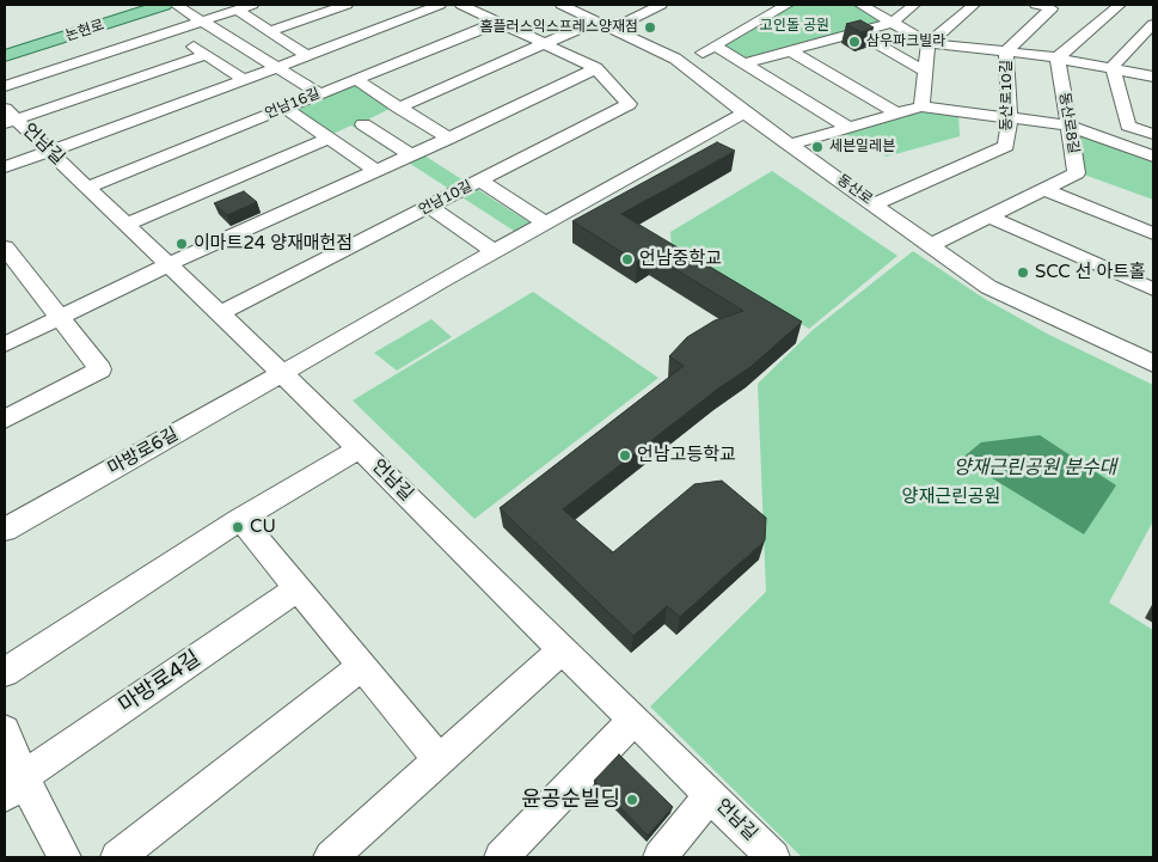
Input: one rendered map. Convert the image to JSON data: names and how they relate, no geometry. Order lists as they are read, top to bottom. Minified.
{"streets":{"main road":["논현로"],"street":["동산로10길","언남16길","동산로8길","언남길","동산로","언남10길","마방로6길","마방로4길"]},"crossings":[["동산로10길","동산로"],["언남16길","언남길"],["동산로8길","동산로"],["언남길","언남10길"],["언남길","마방로6길"],["동산로","마방로6길"]],"water":["양재근린공원 분수대"],"parks":["고인돌 공원","양재근린공원"],"places":["홈플러스익스프레스양재점","삼우파크빌라","세븐일레븐","이마트24 양재매헌점","언남중학교","SCC 선 아트홀","언남고등학교","CU","윤공순빌딩"]}
